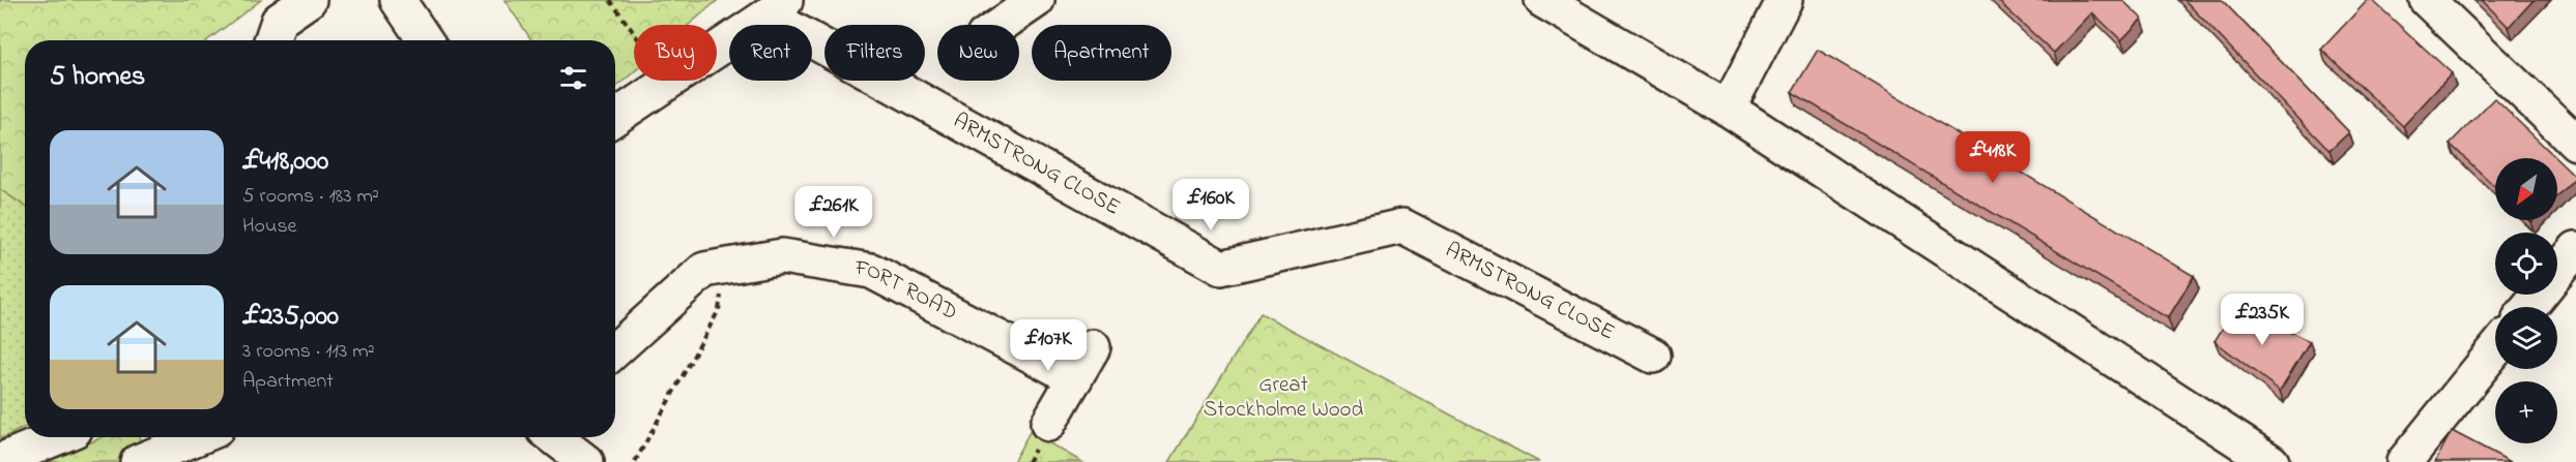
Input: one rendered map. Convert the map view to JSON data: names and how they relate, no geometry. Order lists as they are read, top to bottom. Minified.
{"streets":{"street":["ARMSTRONG CLOSE","FORT ROAD"]},"parks":["Great Stockholme Wood"],"north":"bottom left","page":{"chip":["Buy","Rent","Filters","New","Apartment"],"heading":"5 homes","list":[{"name":"£418,000","note":"5 rooms · 183 m² · House"},{"name":"£235,000","note":"3 rooms · 113 m² · Apartment"}],"price":["£418K","£160K","£261K","£235K","£107K"],"map_buttons":"+"}}
